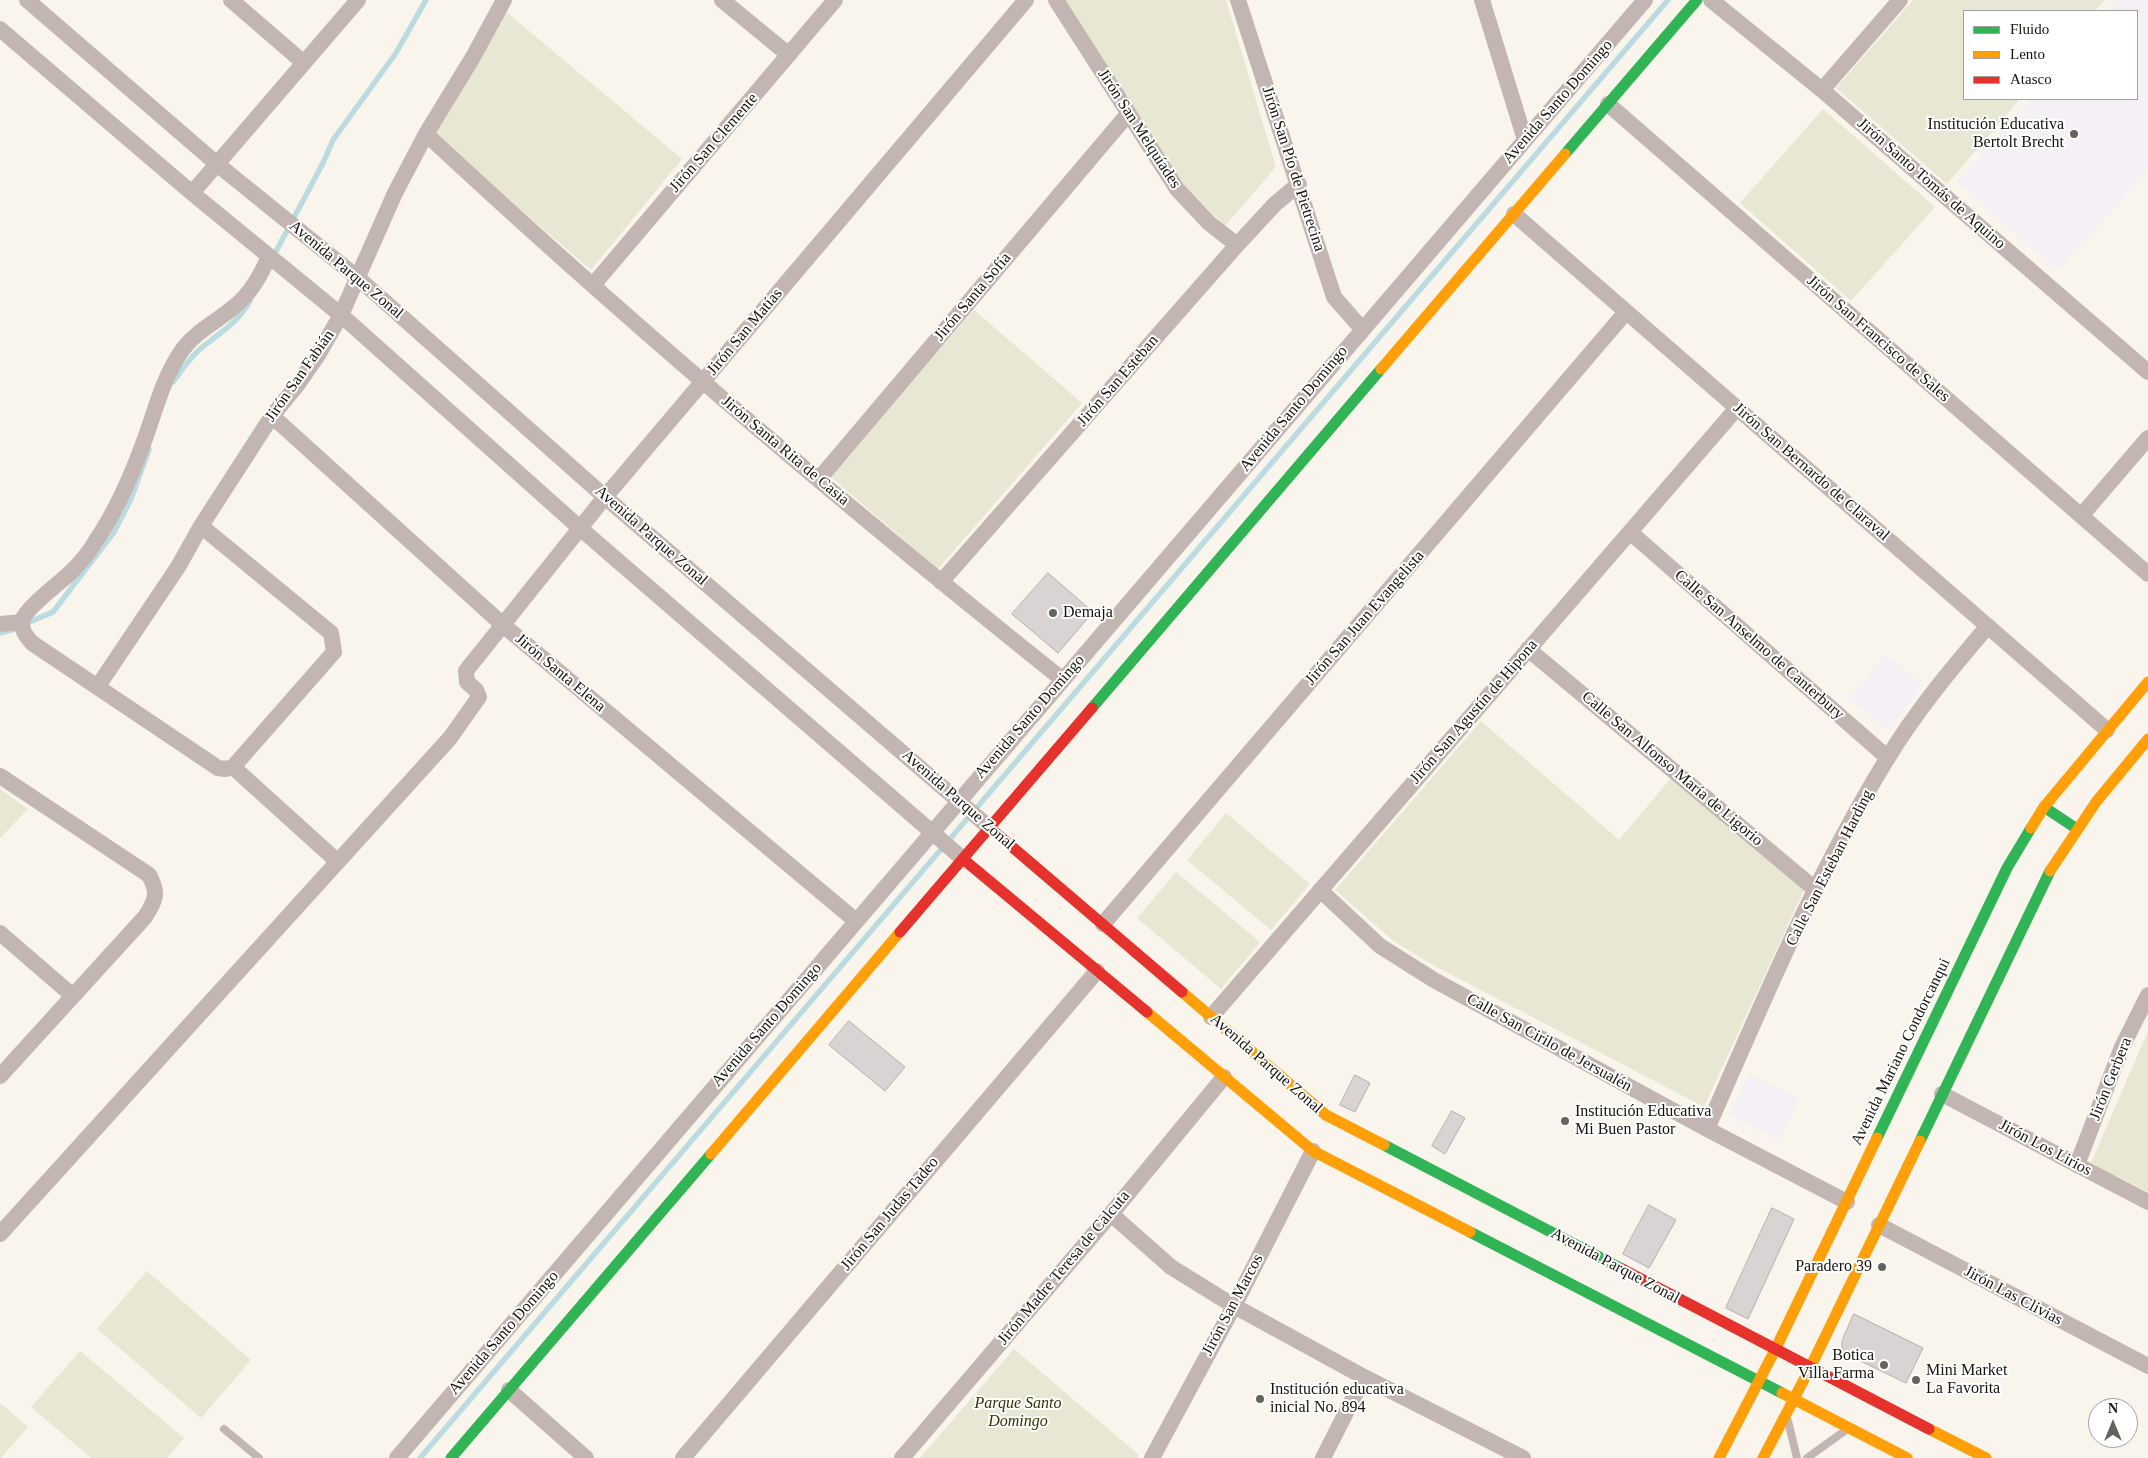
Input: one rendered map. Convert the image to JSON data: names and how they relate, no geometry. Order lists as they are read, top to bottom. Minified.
{"streets":{"main road":["Avenida Parque Zonal","Avenida Mariano Condorcanqui"],"street":["Avenida Santo Domingo","Jirón San Melquíades","Jirón San Clemente","Jirón San Pío de Pietrecina","Jirón Santo Tomás de Aquino","Jirón Santa Sofía","Jirón San Matías","Jirón San Francisco de Sales","Jirón San Fabián","Jirón San Esteban","Jirón Santa Rita de Casia","Jirón San Bernardo de Claraval","Jirón San Juan Evangelista","Calle San Anselmo de Canterbury","Jirón Santa Elena","Jirón San Agustín de Hipona","Calle San Alfonso María de Ligorio","Calle San Esteban Harding","Calle San Cirilo de Jersualén","Jirón Gerbera","Jirón Los Lirios","Jirón San Judas Tadeo","Jirón Madre Teresa de Calcuta","Jirón Las Clivias","Jirón San Marcos"]},"crossings":[["Avenida Santo Domingo","Jirón San Pío de Pietrecina"],["Avenida Santo Domingo","Avenida Parque Zonal"],["Avenida Santo Domingo","Jirón Santa Rita de Casia"],["Avenida Santo Domingo","Jirón Santa Elena"],["Jirón San Melquíades","Jirón Santa Sofía"],["Jirón San Melquíades","Jirón San Esteban"],["Jirón San Clemente","Jirón Santa Rita de Casia"],["Jirón San Pío de Pietrecina","Jirón San Esteban"],["Avenida Parque Zonal","Jirón San Matías"],["Avenida Parque Zonal","Jirón San Fabián"],["Avenida Parque Zonal","Jirón San Juan Evangelista"],["Avenida Parque Zonal","Jirón San Agustín de Hipona"],["Avenida Parque Zonal","Avenida Mariano Condorcanqui"],["Jirón Santa Sofía","Jirón Santa Rita de Casia"],["Jirón San Matías","Jirón Santa Rita de Casia"],["Jirón San Matías","Jirón Santa Elena"],["Jirón San Fabián","Jirón Santa Rita de Casia"],["Jirón San Fabián","Jirón Santa Elena"],["Jirón San Esteban","Jirón Santa Rita de Casia"],["Jirón San Bernardo de Claraval","Jirón San Juan Evangelista"],["Jirón San Bernardo de Claraval","Jirón San Agustín de Hipona"],["Jirón San Bernardo de Claraval","Calle San Esteban Harding"],["Jirón San Bernardo de Claraval","Avenida Mariano Condorcanqui"],["Calle San Anselmo de Canterbury","Jirón San Agustín de Hipona"],["Calle San Anselmo de Canterbury","Calle San Esteban Harding"],["Jirón San Agustín de Hipona","Calle San Alfonso María de Ligorio"],["Jirón San Agustín de Hipona","Calle San Cirilo de Jersualén"],["Calle San Alfonso María de Ligorio","Calle San Esteban Harding"],["Calle San Esteban Harding","Calle San Cirilo de Jersualén"],["Calle San Cirilo de Jersualén","Avenida Mariano Condorcanqui"],["Jirón Gerbera","Jirón Los Lirios"]],"parks":["Parque Santo Domingo"],"places":["Institución Educativa Bertolt Brecht","Demaja","Institución Educativa Mi Buen Pastor","Paradero 39","Botica Villa Farma","Mini Market La Favorita","Institución educativa inicial No. 894"],"legend":["Fluido","Lento","Atasco"],"north":"top"}
